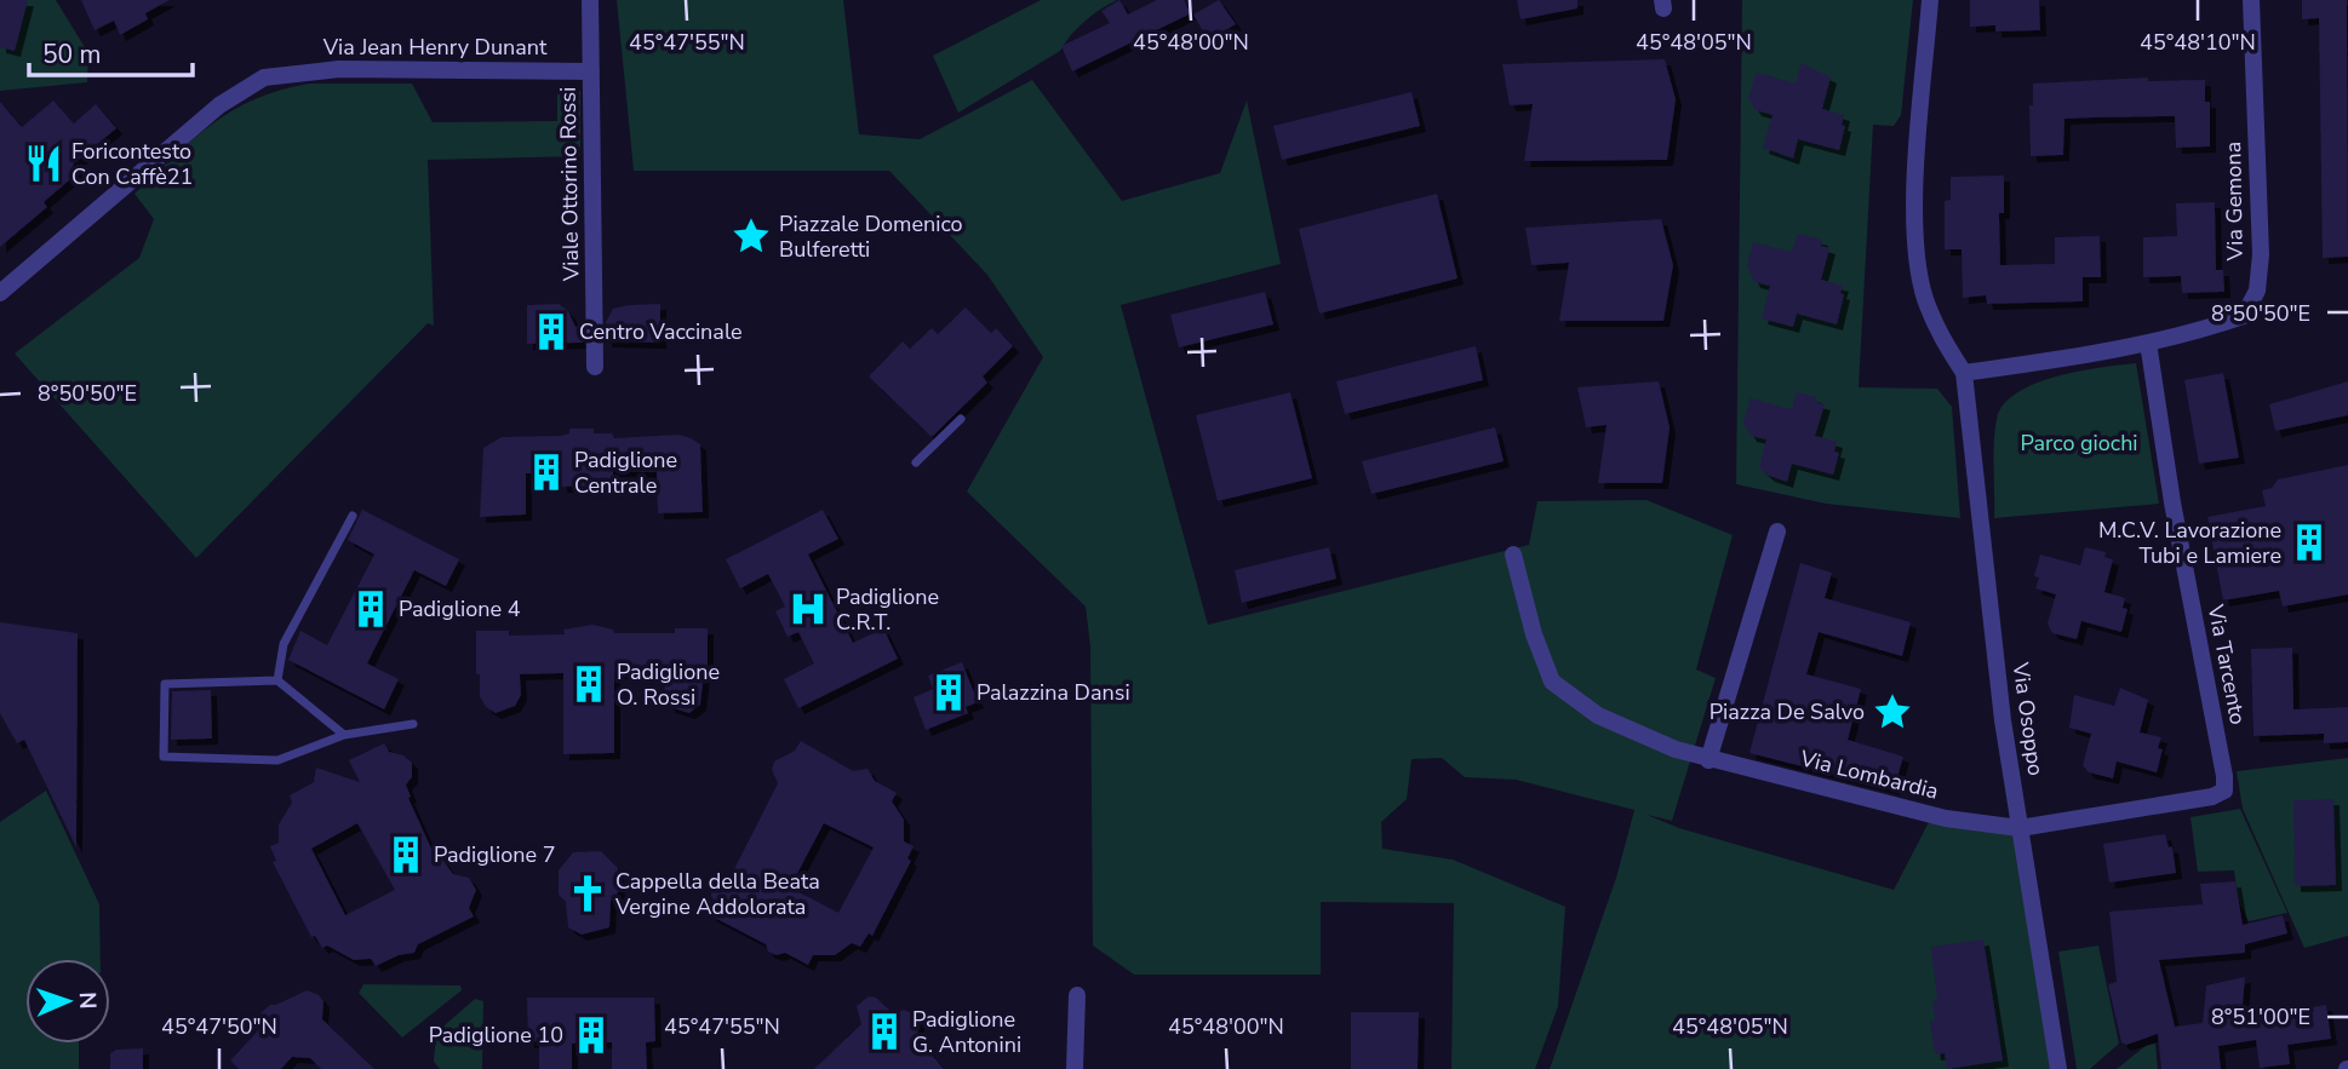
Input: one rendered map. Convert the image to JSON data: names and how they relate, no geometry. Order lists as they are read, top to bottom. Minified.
{"streets":{"street":["Via Jean Henry Dunant","Viale Ottorino Rossi","Via Gemona","Via Tarcento","Via Osoppo","Via Lombardia"]},"crossings":[["Via Jean Henry Dunant","Viale Ottorino Rossi"],["Via Gemona","Via Tarcento"],["Via Gemona","Via Osoppo"],["Via Tarcento","Via Osoppo"],["Via Tarcento","Via Lombardia"],["Via Osoppo","Via Lombardia"]],"parks":["Parco giochi"],"places":{"restaurant":["Foricontesto Con Caffè21"],"place":["Piazzale Domenico Bulferetti","Piazza De Salvo"],"building":["Centro Vaccinale","Padiglione Centrale","M.C.V. Lavorazione Tubi e Lamiere","Padiglione 4","Padiglione O. Rossi","Palazzina Dansi","Padiglione 7","Padiglione G. Antonini","Padiglione 10"],"hospital":["Padiglione C.R.T."],"church":["Cappella della Beata Vergine Addolorata"]},"scale_bar":"50 m","north":"right","coordinates":["45°47'55\"N","45°48'00\"N","45°48'05\"N","45°48'10\"N","8°50'50\"E","8°51'00\"E","45°47'50\"N"]}
